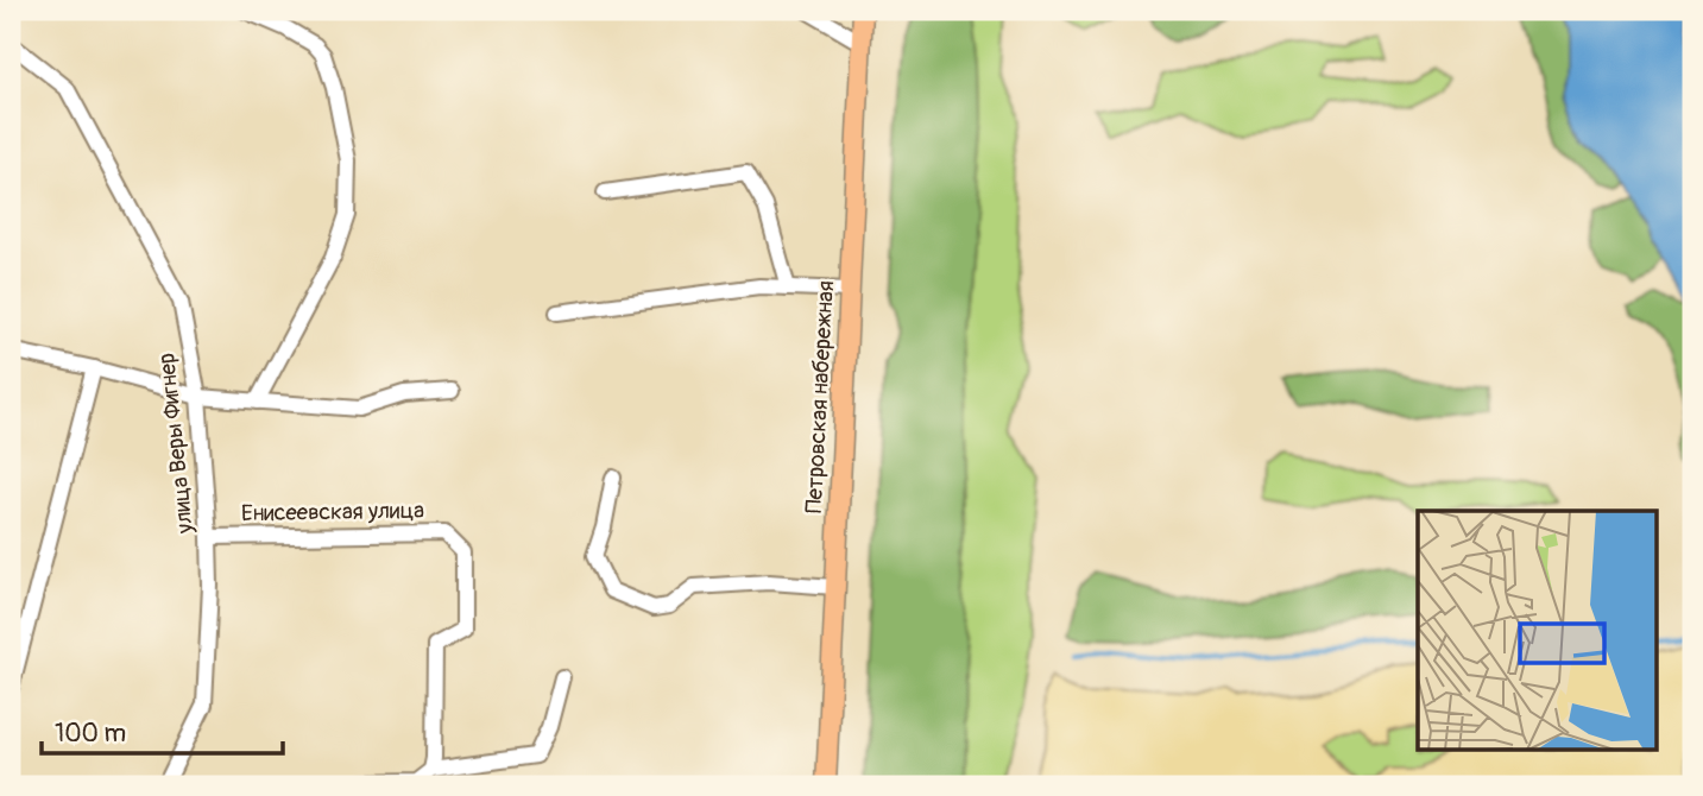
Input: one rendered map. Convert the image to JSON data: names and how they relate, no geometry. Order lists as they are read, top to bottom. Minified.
{"streets":{"main road":["Петровская набережная"],"street":["улица Веры Фигнер","Енисеевская улица"]},"crossings":[["улица Веры Фигнер","Енисеевская улица"]],"scale_bar":"100 m"}
